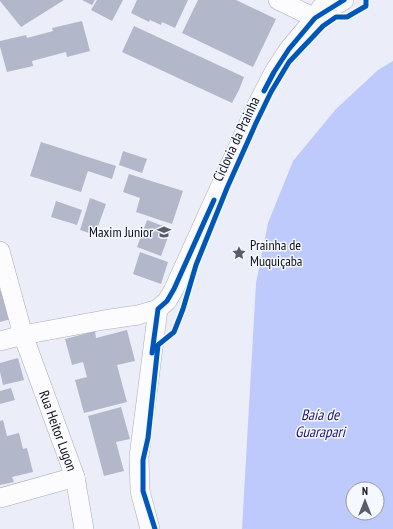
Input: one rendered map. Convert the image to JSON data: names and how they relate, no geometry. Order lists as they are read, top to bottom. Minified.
{"streets":{"street":["Rua Heitor Lugon"],"cycle path":["Ciclovia da Prainha"]},"water":["Baía de Guarapari"],"places":{"school or university":["Maxim Junior"],"place":["Prainha de Muquiçaba"]},"north":"top"}
